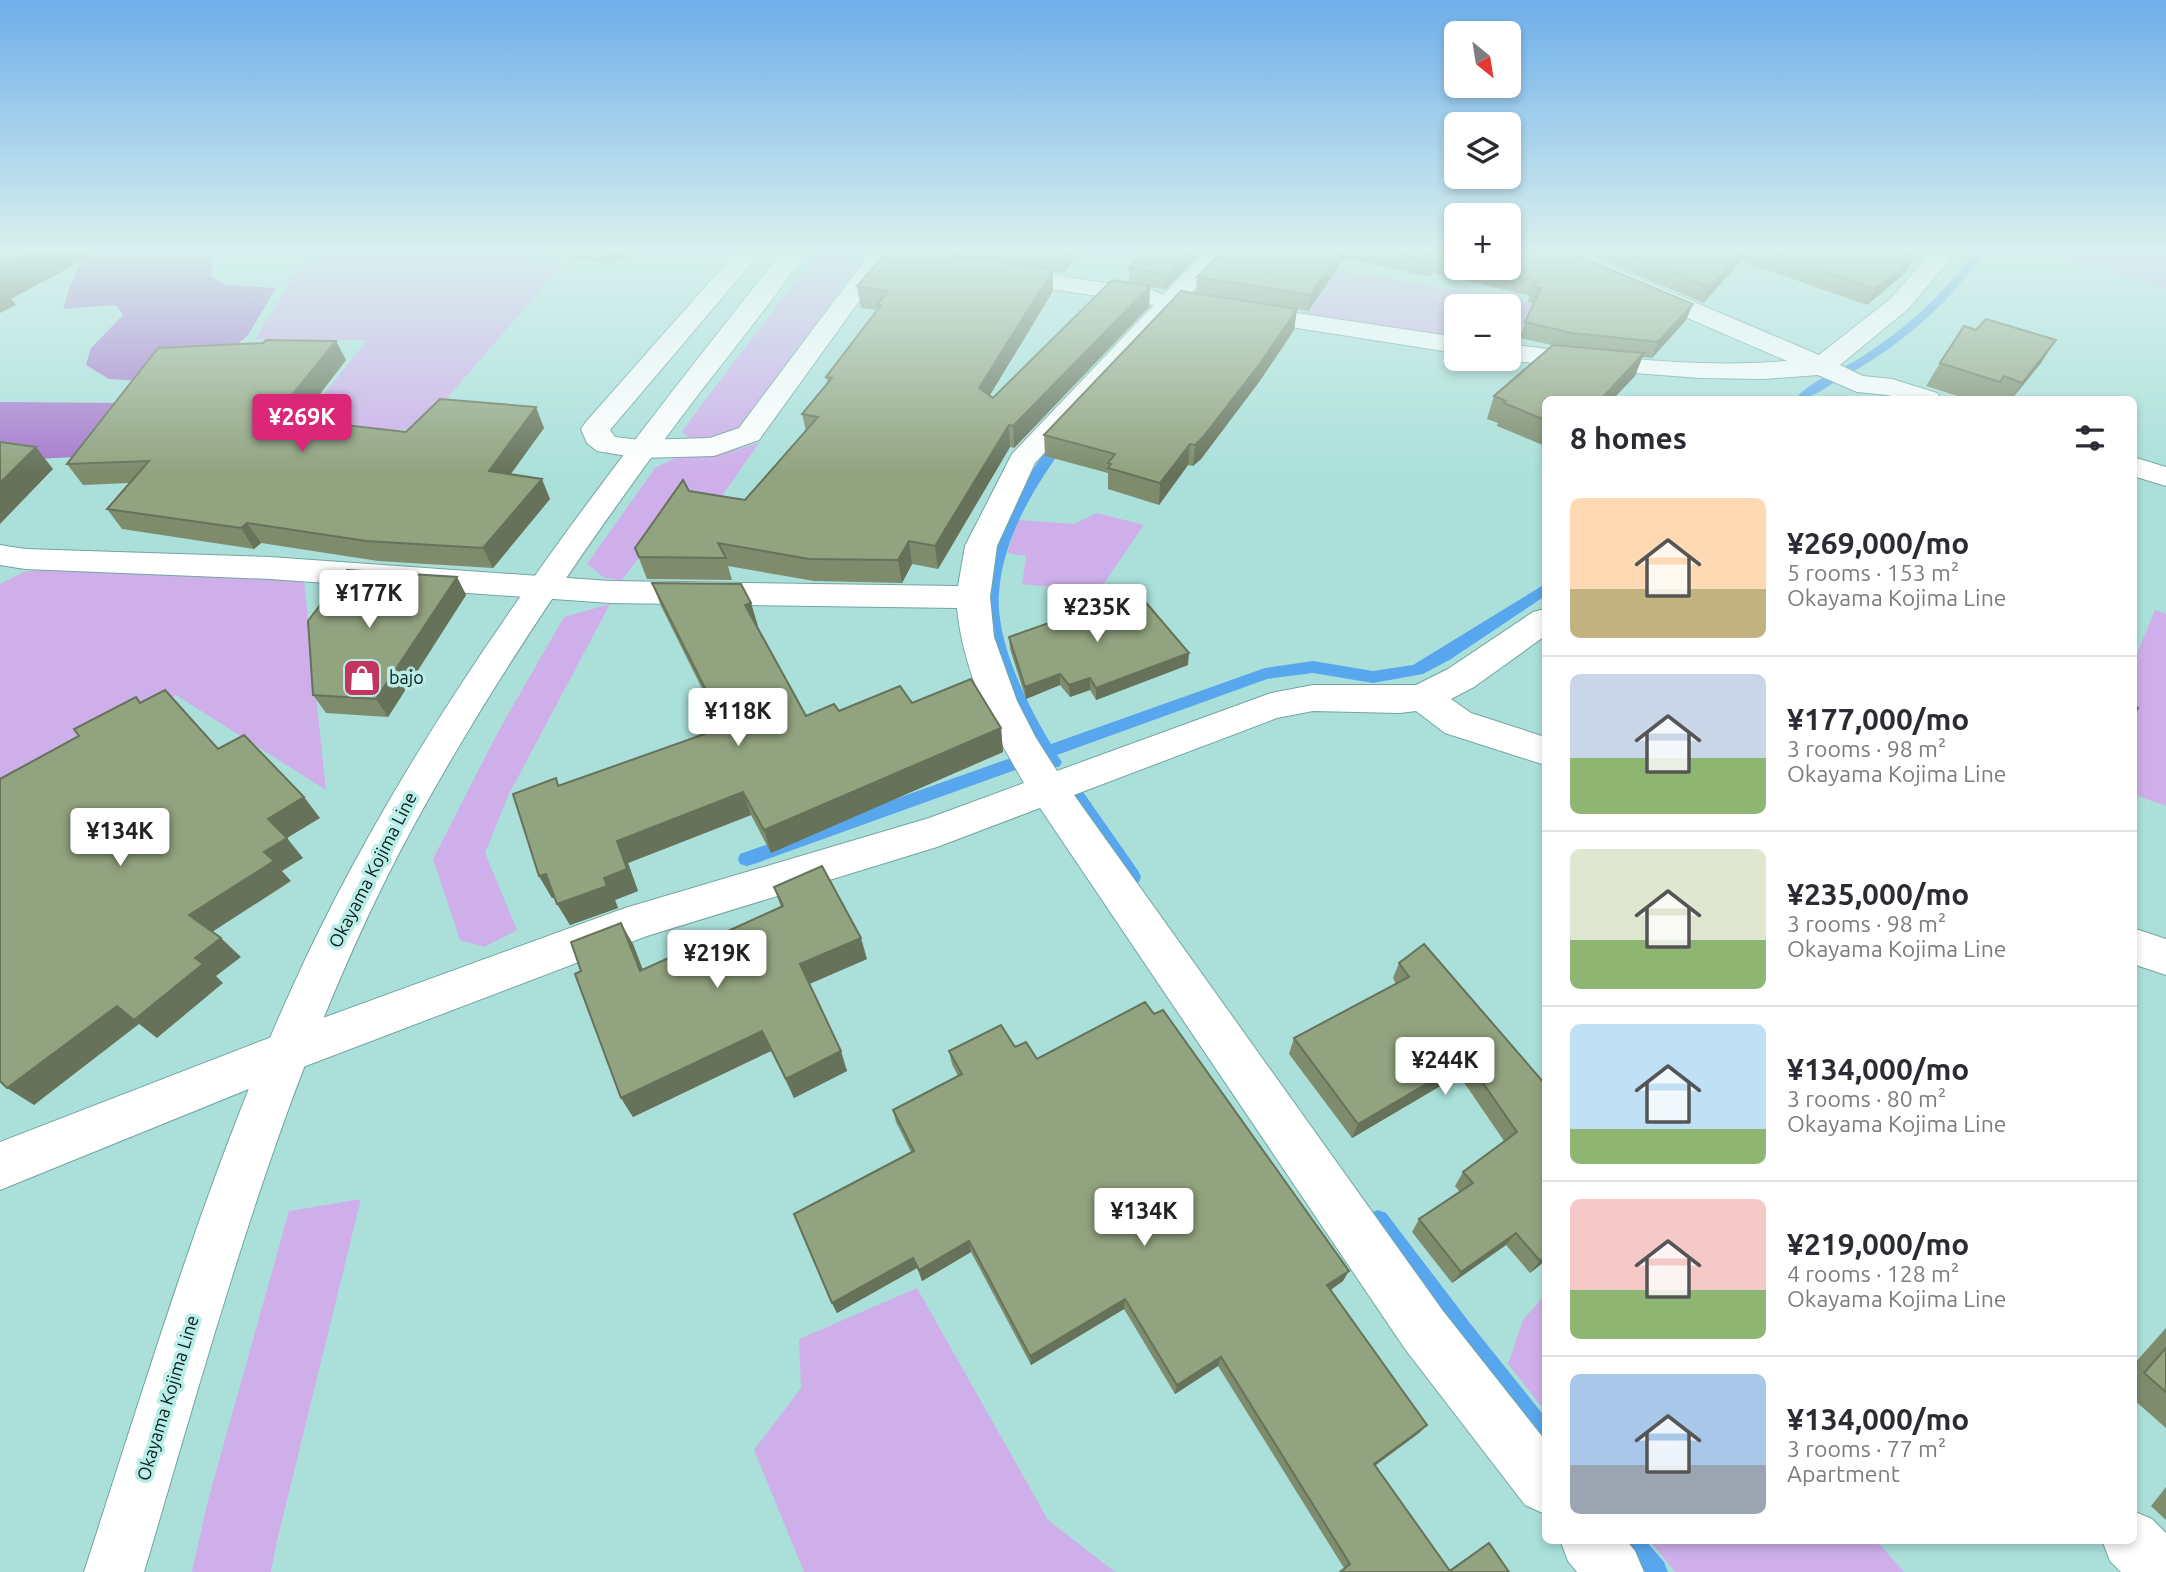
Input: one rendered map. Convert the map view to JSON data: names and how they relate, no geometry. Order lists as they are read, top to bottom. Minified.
{"streets":{"street":["Okayama Kojima Line"]},"places":{"shop":["bajo"]},"north":"bottom right","page":{"map_buttons":["+","−"],"price":["¥269K","¥177K","¥235K","¥118K","¥134K","¥219K","¥244K","¥134K"],"heading":"8 homes","list":[{"name":"¥269,000/mo","note":"5 rooms · 153 m² · Okayama Kojima Line"},{"name":"¥177,000/mo","note":"3 rooms · 98 m² · Okayama Kojima Line"},{"name":"¥235,000/mo","note":"3 rooms · 98 m² · Okayama Kojima Line"},{"name":"¥134,000/mo","note":"3 rooms · 80 m² · Okayama Kojima Line"},{"name":"¥219,000/mo","note":"4 rooms · 128 m² · Okayama Kojima Line"},{"name":"¥134,000/mo","note":"3 rooms · 77 m² · Apartment"}]}}
